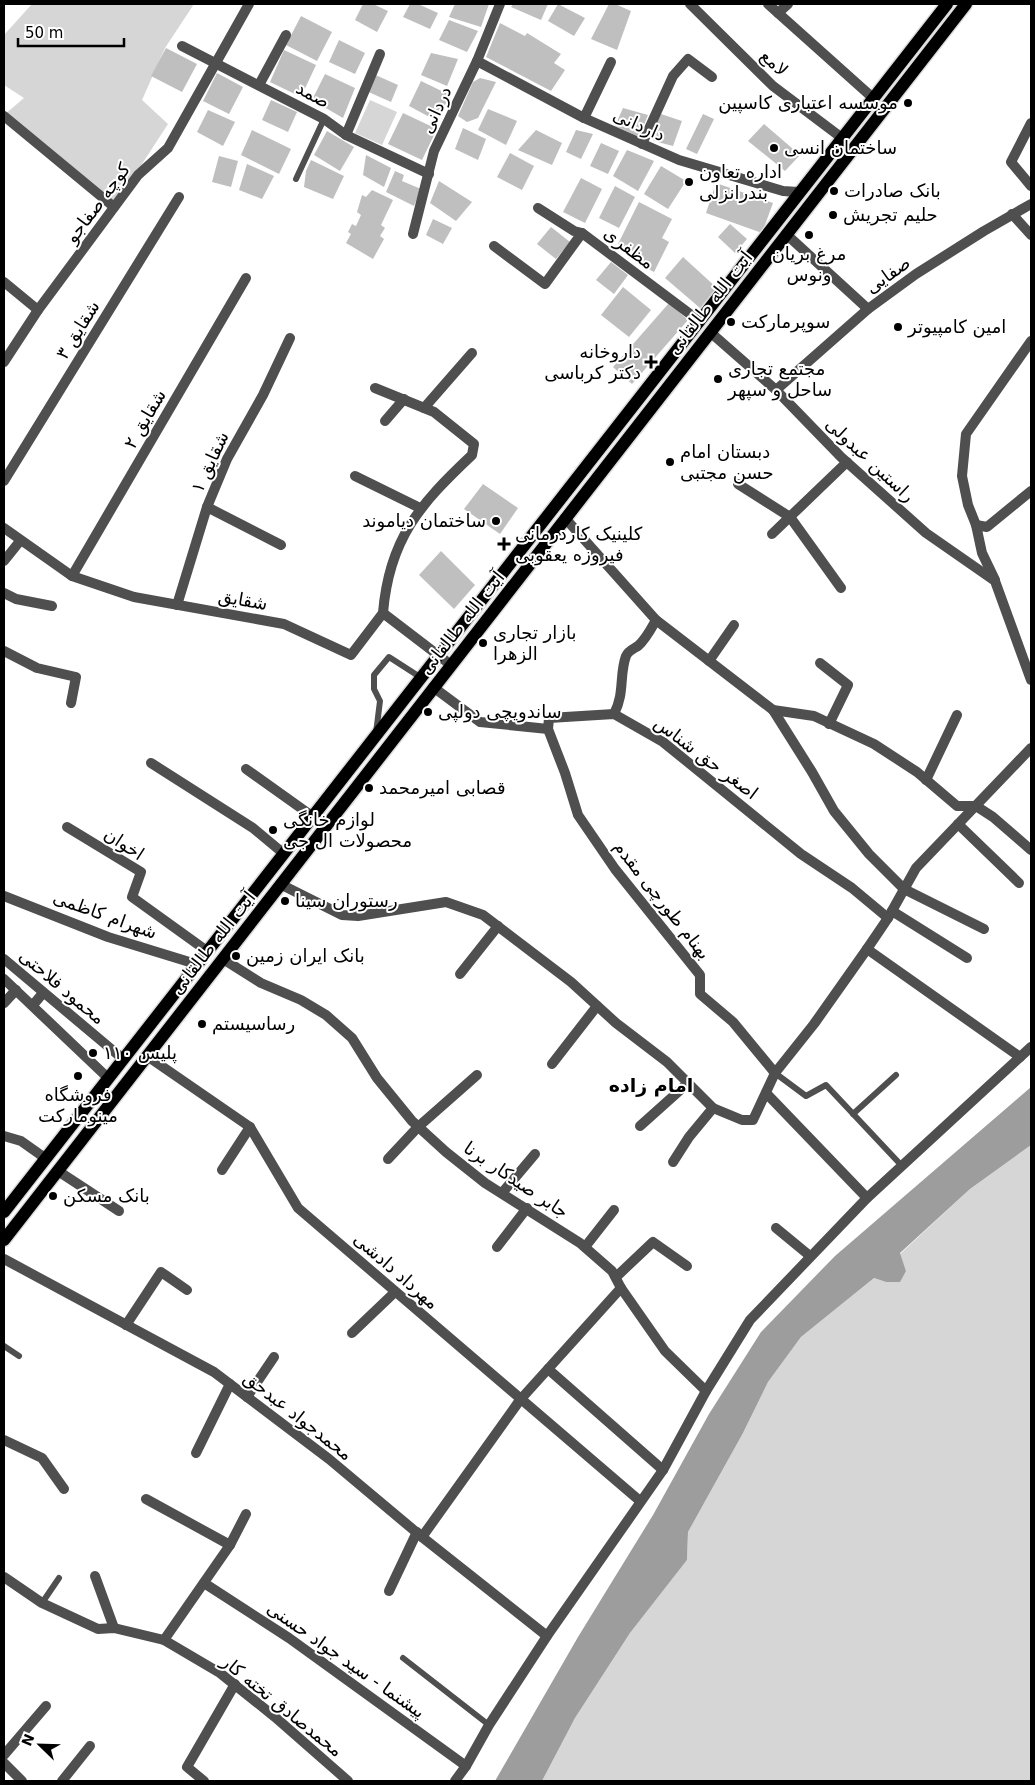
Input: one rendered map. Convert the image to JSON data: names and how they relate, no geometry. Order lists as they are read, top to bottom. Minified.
{"streets":{"main road":["آیت الله طالقانی"],"street":["لامع","صمد","دردانی","داردانی","کوچه صفاجو","مظفری","صفایی","شقایق ۳","شقایق ۲","راستین عبدولی","شقایق ۱","شقایق","اصغر حق شناس","اخوان","بهنام طورچی مقدم","شهرام کاظمی","محمود فلاحتی","جابر صیدکار برنا","مهرداد دادشی","محمدجواد عبدحق","پیشنما - سید جواد حسنی","محمدصادق تخته کار"]},"crossings":[["لامع","آیت الله طالقانی"],["صمد","دردانی"],["صمد","کوچه صفاجو"],["دردانی","داردانی"],["داردانی","آیت الله طالقانی"],["مظفری","آیت الله طالقانی"],["صفایی","راستین عبدولی"],["آیت الله طالقانی","راستین عبدولی"],["آیت الله طالقانی","اخوان"],["آیت الله طالقانی","شهرام کاظمی"],["آیت الله طالقانی","محمود فلاحتی"],["آیت الله طالقانی","جابر صیدکار برنا"],["آیت الله طالقانی","مهرداد دادشی"],["شقایق ۲","شقایق"],["شقایق ۱","شقایق"]],"districts":["امام زاده"],"places":{"other":["موسسه اعتباری کاسپین","ساختمان انسی","اداره تعاون بندرانزلی","بانک صادرات","حلیم تجریش","مرغ بریان ونوس","سوپرمارکت","امین کامپیوتر","مجتمع تجاری ساحل و سپهر","دبستان امام حسن مجتبی","ساختمان دیاموند","بازار تجاری الزهرا","ساندویچی دولپی","قصابی امیرمحمد","لوازم خانگی محصولات ال جی","رستوران سینا","بانک ایران زمین","رساسیستم","پلیس ۱۱۰","فروشگاه مینومارکت","بانک مسکن"],"health":["داروخانه دکتر کرباسی","کلینیک کاردرمانی فیروزه یعقوبی"]},"scale_bar":"50 m","north":"top left"}
